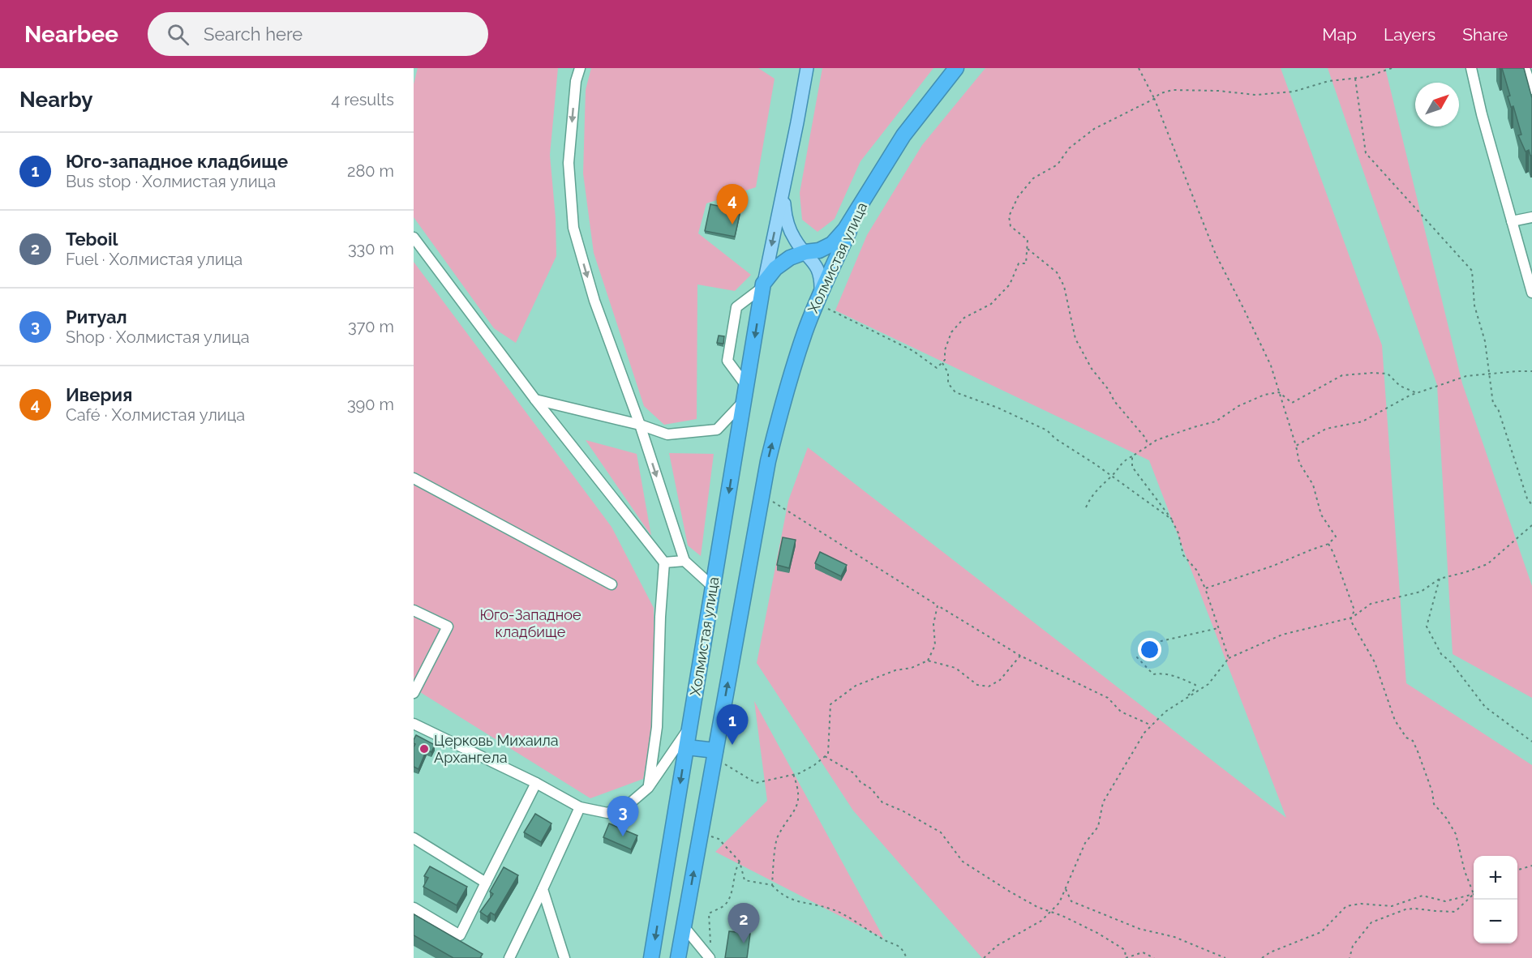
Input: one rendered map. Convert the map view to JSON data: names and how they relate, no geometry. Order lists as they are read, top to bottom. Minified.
{"streets":{"highway":["Холмистая улица"]},"parks":["Юго-Западное кладбище"],"places":["Церковь Михаила Архангела"],"north":"top right","page":{"header":"Nearbee","search":"Search here","nav":["Map","Layers","Share"],"heading":["Nearby","4 results"],"list":[{"mark":"1","name":"Юго-западное кладбище","note":"Bus stop · Холмистая улица","value":"280 m"},{"mark":"2","name":"Teboil","note":"Fuel · Холмистая улица","value":"330 m"},{"mark":"3","name":"Ритуал","note":"Shop · Холмистая улица","value":"370 m"},{"mark":"4","name":"Иверия","note":"Café · Холмистая улица","value":"390 m"}],"pins":["4","1","3","2"],"map_buttons":["+","−"]}}
